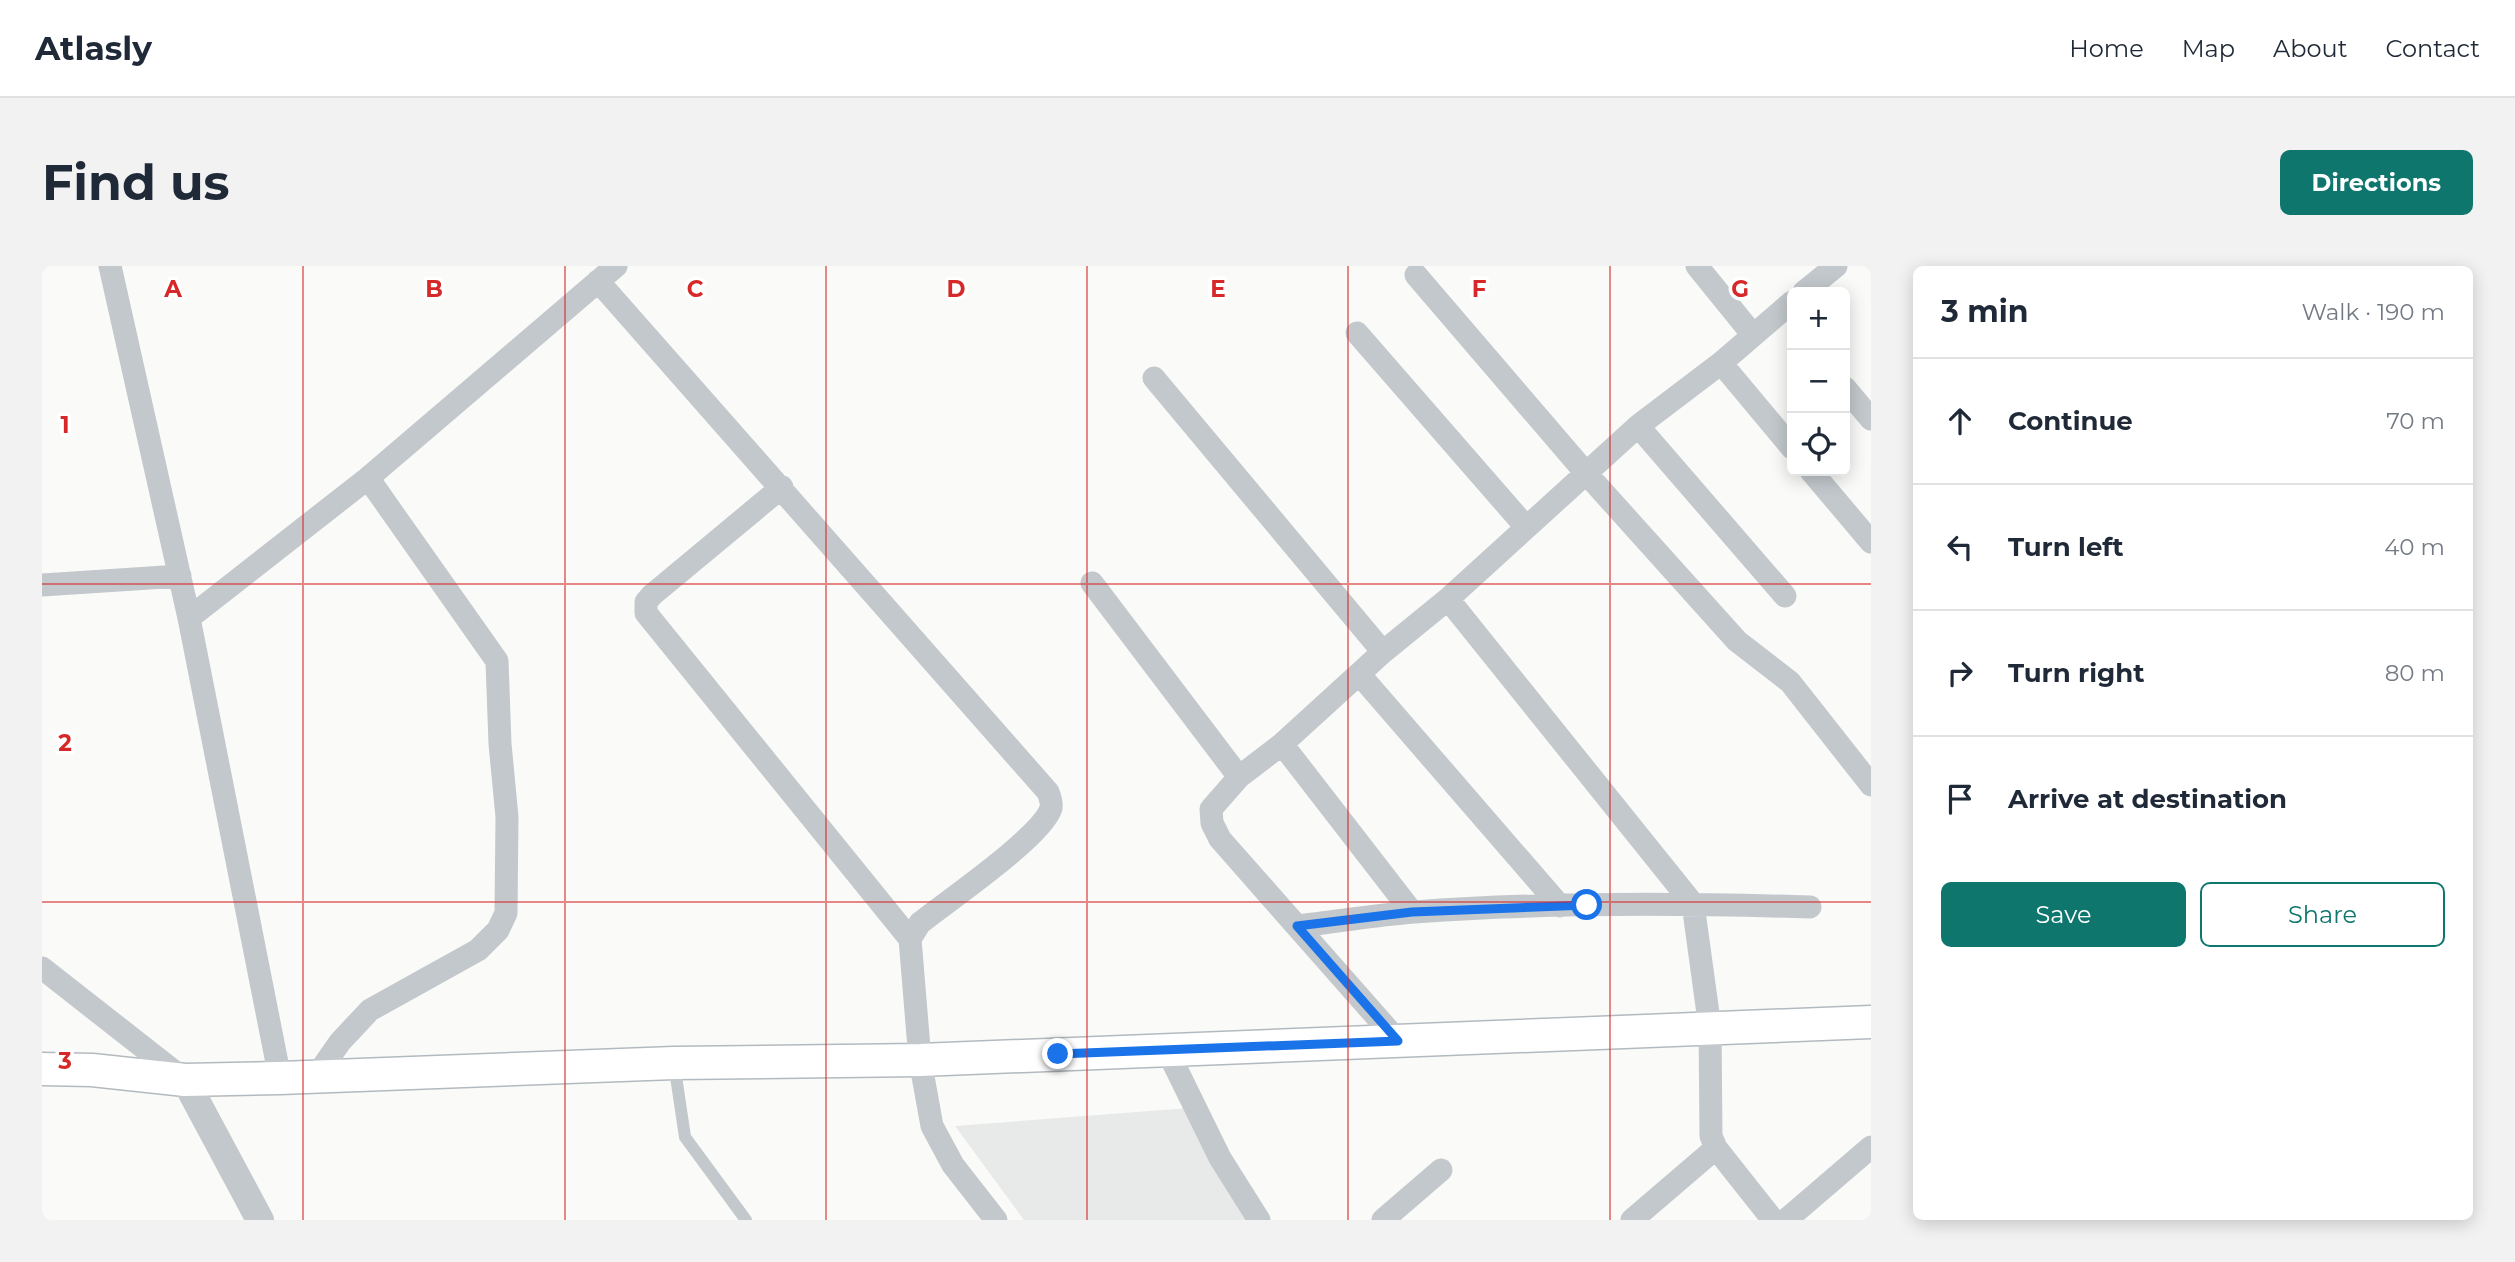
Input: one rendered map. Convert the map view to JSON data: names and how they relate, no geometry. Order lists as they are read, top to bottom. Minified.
{"page":{"header":"Atlasly","nav":["Home","Map","About","Contact"],"buttons":["Directions",["Save","Share"]],"title":"Find us","heading":["3 min","Walk · 190 m"],"map_buttons":["+","−"],"list":[["Continue","70 m"],["Turn left","40 m"],["Turn right","80 m"],"Arrive at destination"]},"grid":{"columns":["A","B","C","D","E","F","G"],"rows":["1","2","3"]}}
